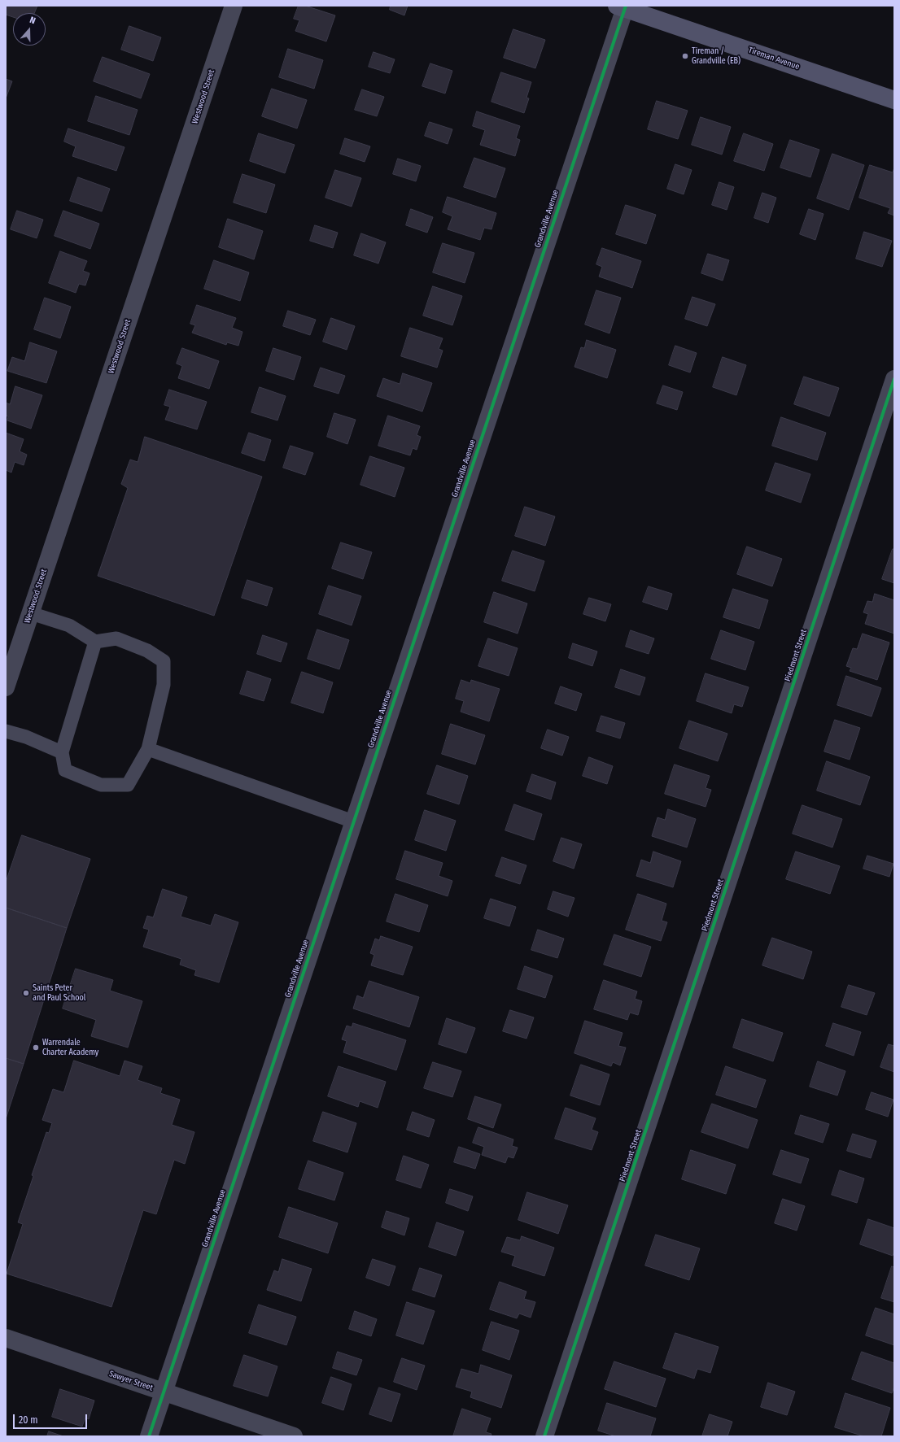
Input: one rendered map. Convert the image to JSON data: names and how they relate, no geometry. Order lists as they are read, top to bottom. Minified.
{"streets":{"street":["Tireman Avenue","Westwood Street","Grandville Avenue","Piedmont Street","Sawyer Street"]},"crossings":[["Tireman Avenue","Grandville Avenue"],["Grandville Avenue","Sawyer Street"]],"places":["Tireman / Grandville (EB)","Saints Peter and Paul School","Warrendale Charter Academy"],"scale_bar":"20 m","north":"top"}
